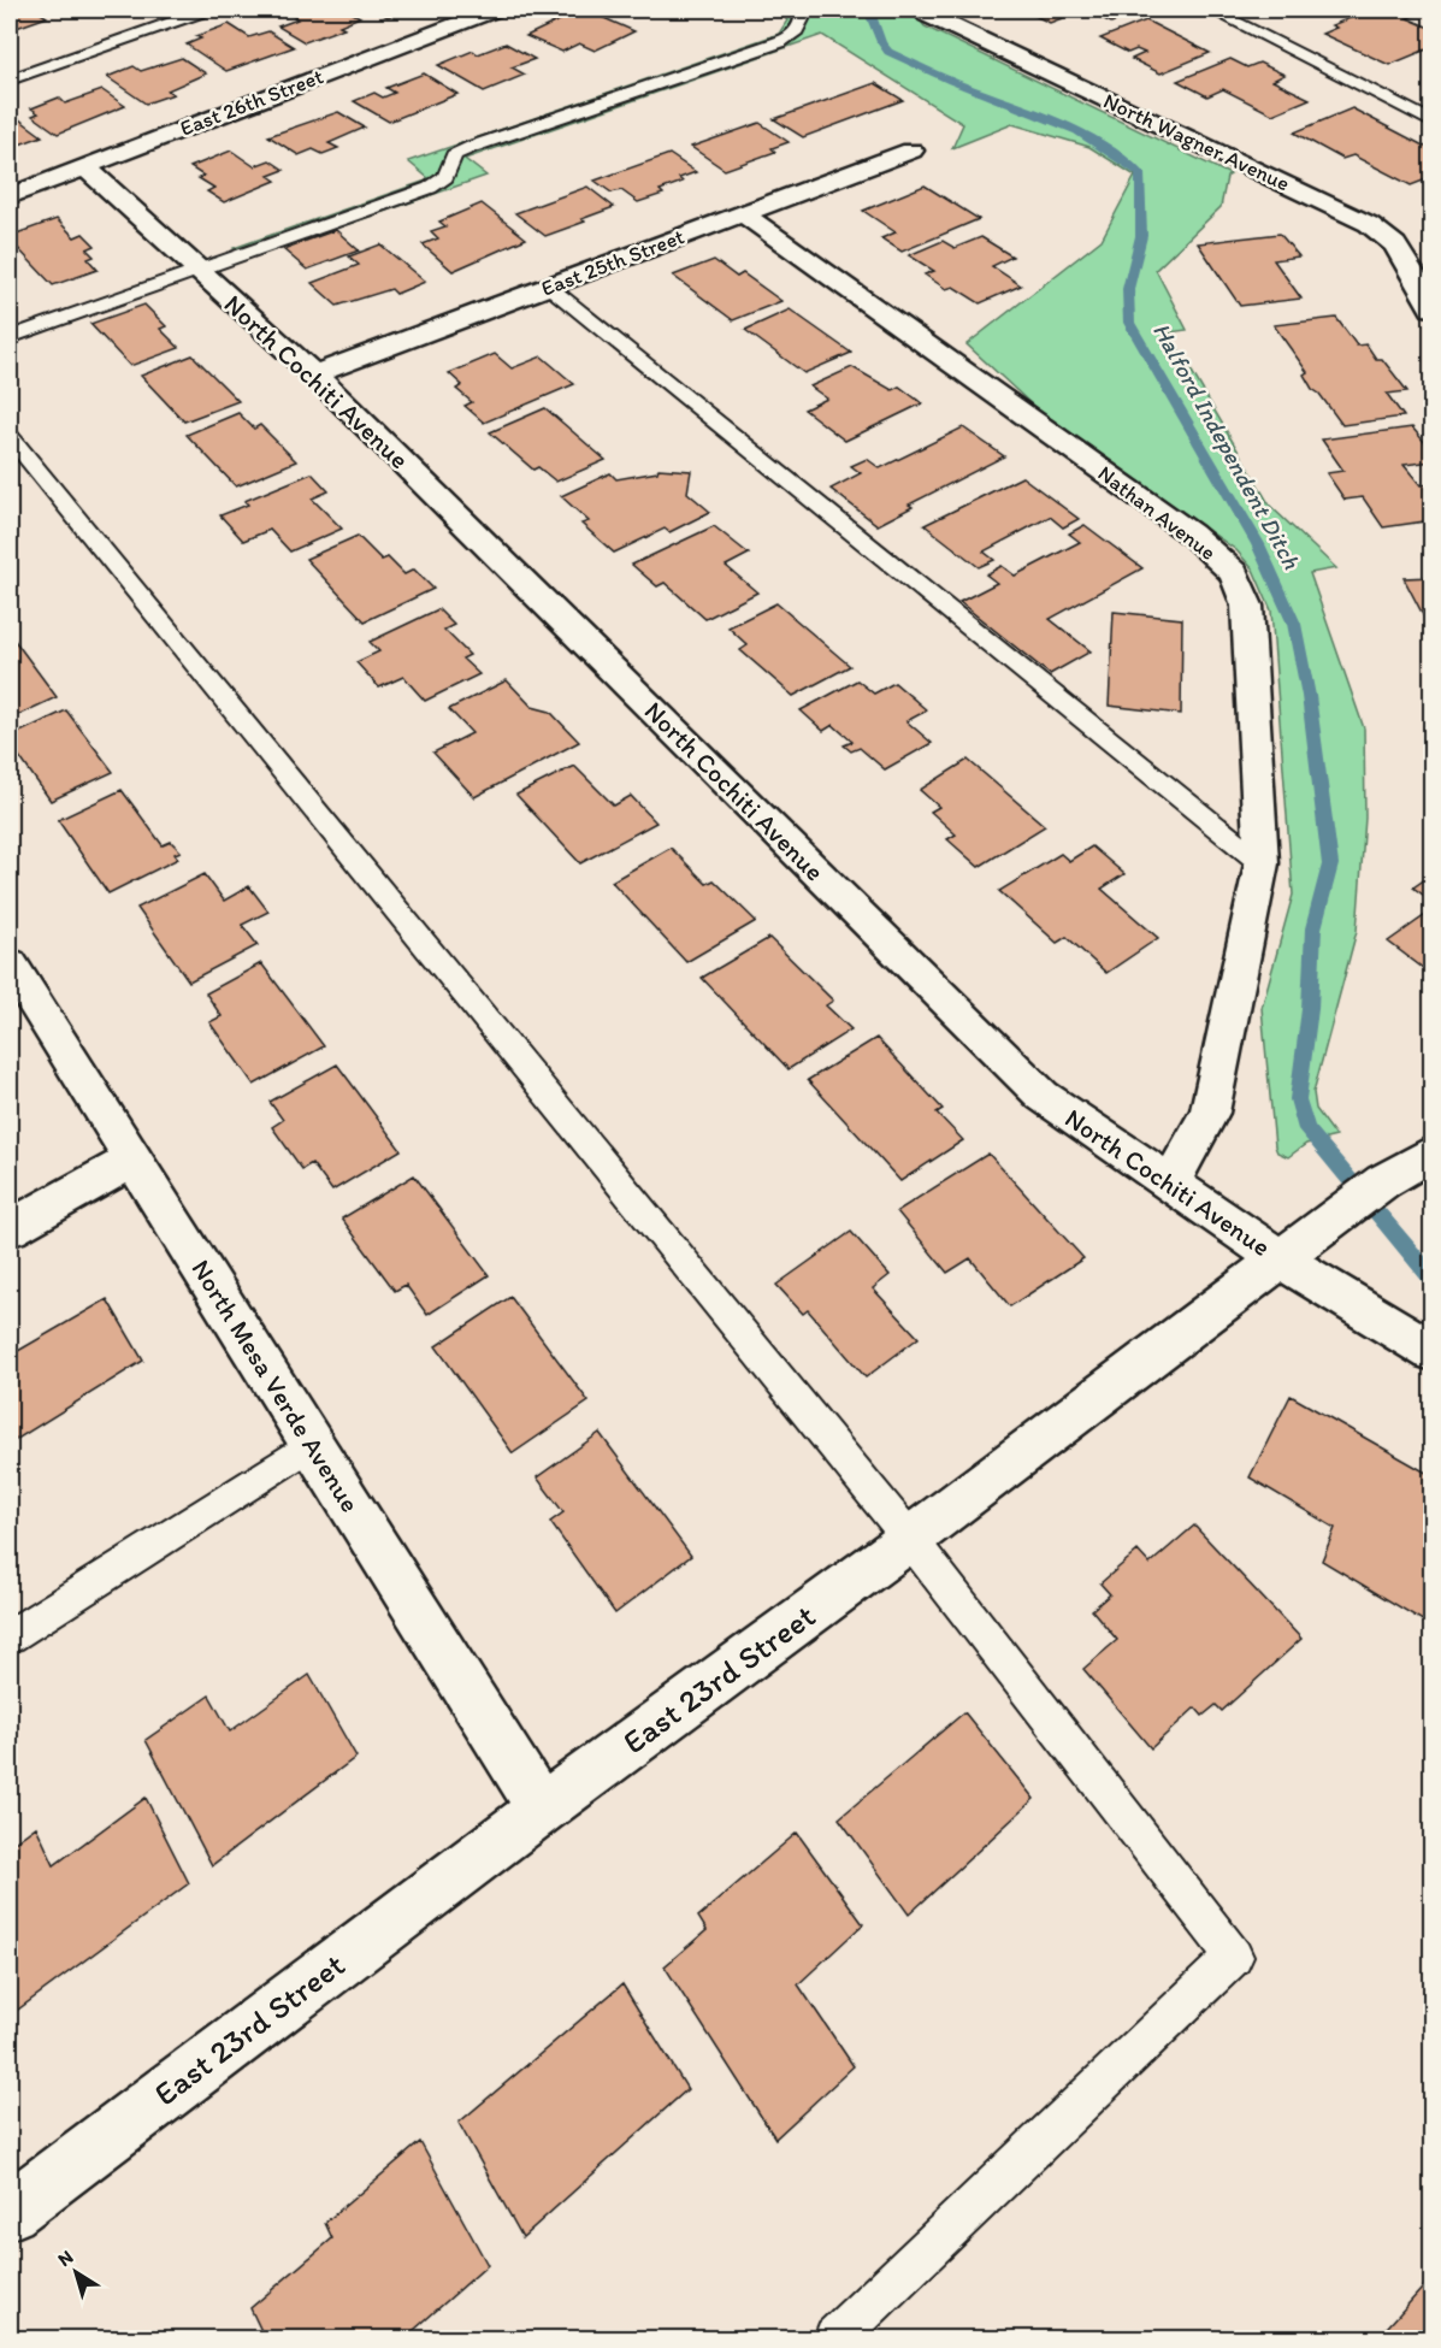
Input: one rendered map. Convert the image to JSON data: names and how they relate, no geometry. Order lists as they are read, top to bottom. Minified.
{"streets":{"street":["East 26th Street","North Wagner Avenue","East 25th Street","North Cochiti Avenue","Nathan Avenue","North Mesa Verde Avenue","East 23rd Street"]},"crossings":[["East 26th Street","North Cochiti Avenue"],["East 25th Street","North Cochiti Avenue"],["East 25th Street","Nathan Avenue"],["North Cochiti Avenue","Nathan Avenue"],["North Cochiti Avenue","East 23rd Street"],["North Mesa Verde Avenue","East 23rd Street"]],"water":["Halford Independent Ditch"],"north":"top left"}
